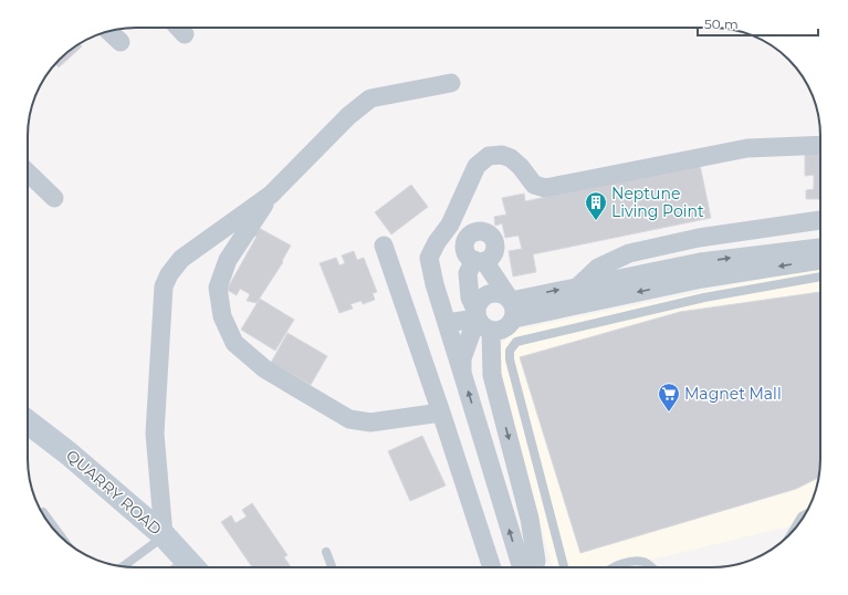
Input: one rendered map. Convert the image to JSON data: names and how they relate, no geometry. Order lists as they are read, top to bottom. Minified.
{"streets":{"main road":["QUARRY ROAD"]},"places":{"building":["Neptune Living Point"],"supermarket":["Magnet Mall"]},"scale_bar":"50 m"}
